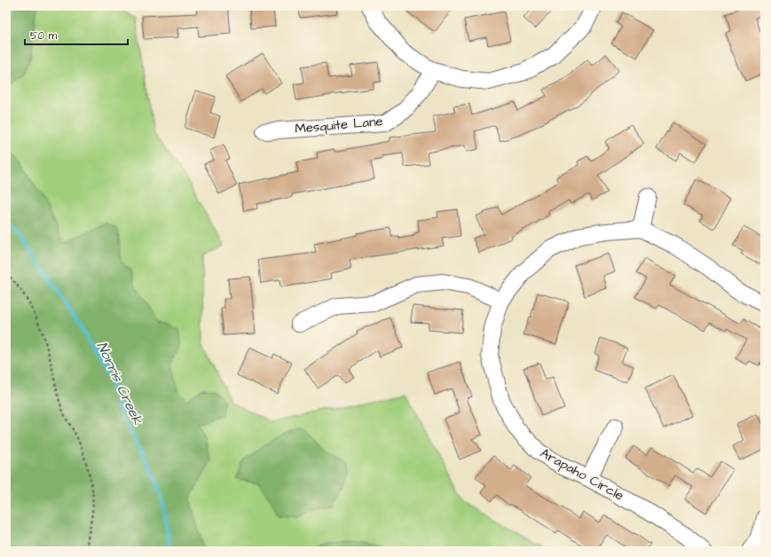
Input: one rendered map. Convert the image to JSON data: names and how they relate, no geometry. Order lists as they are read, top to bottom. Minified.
{"streets":{"street":["Mesquite Lane","Arapaho Circle"]},"water":["Norris Creek"],"scale_bar":"50 m"}
